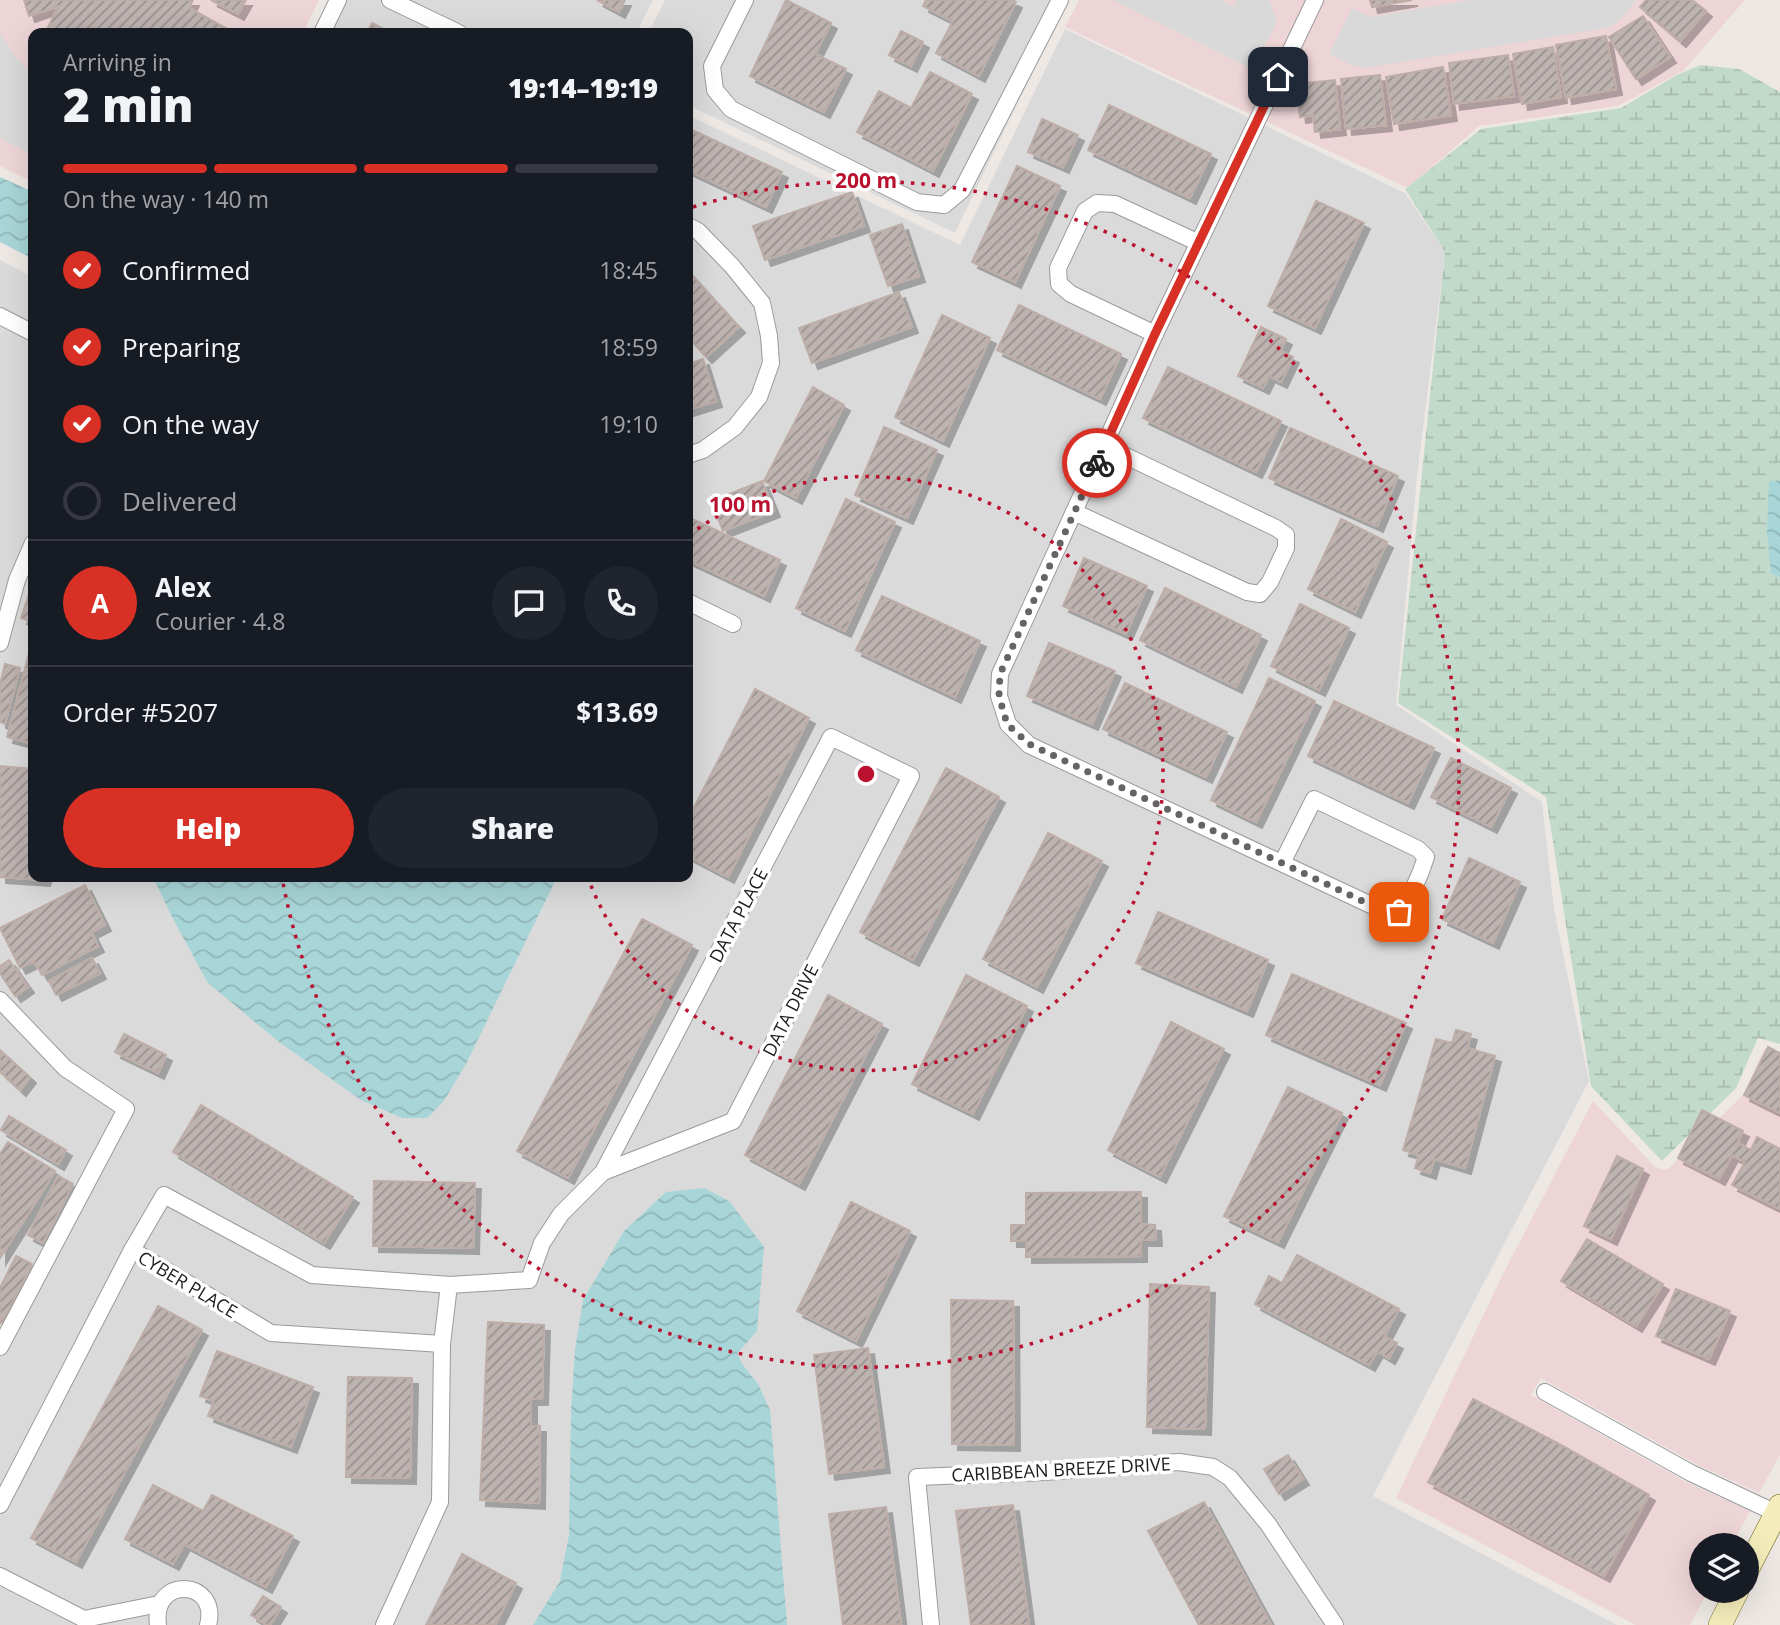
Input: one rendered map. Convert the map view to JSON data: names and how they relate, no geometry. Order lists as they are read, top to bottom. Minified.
{"streets":{"street":["DATA PLACE","DATA DRIVE","CYBER PLACE","CARIBBEAN BREEZE DRIVE"]},"crossings":[["DATA PLACE","DATA DRIVE"]],"page":{"heading":["2 min","Arriving in","19:14–19:19"],"panel":["Alex","Courier · 4.8","Order #5207","$13.69"],"bar":"On the way · 140 m","list":[["Confirmed","18:45"],["Preparing","18:59"],["On the way","19:10"],"Delivered"],"round":"A","buttons":["Help","Share"]},"rings":["200 m","100 m"]}
